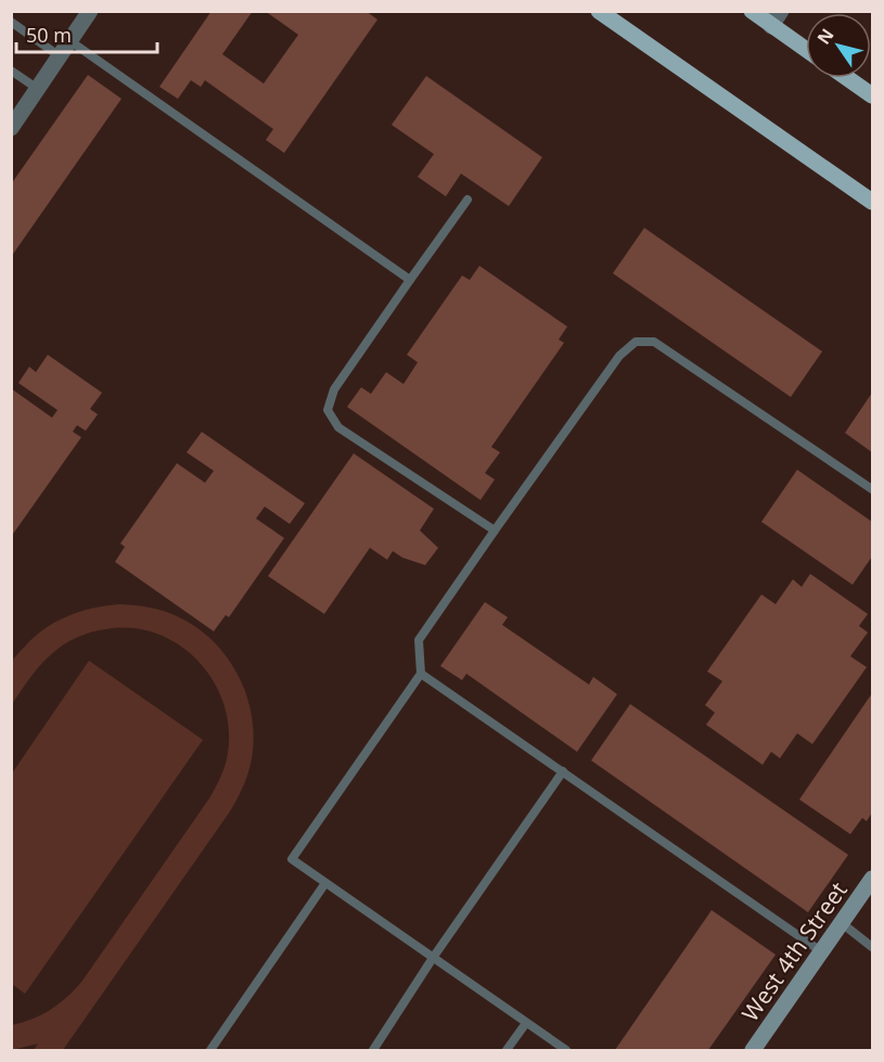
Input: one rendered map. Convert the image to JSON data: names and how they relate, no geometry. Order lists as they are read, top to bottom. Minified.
{"streets":{"main road":["West 4th Street"]},"scale_bar":"50 m","north":"top left"}
